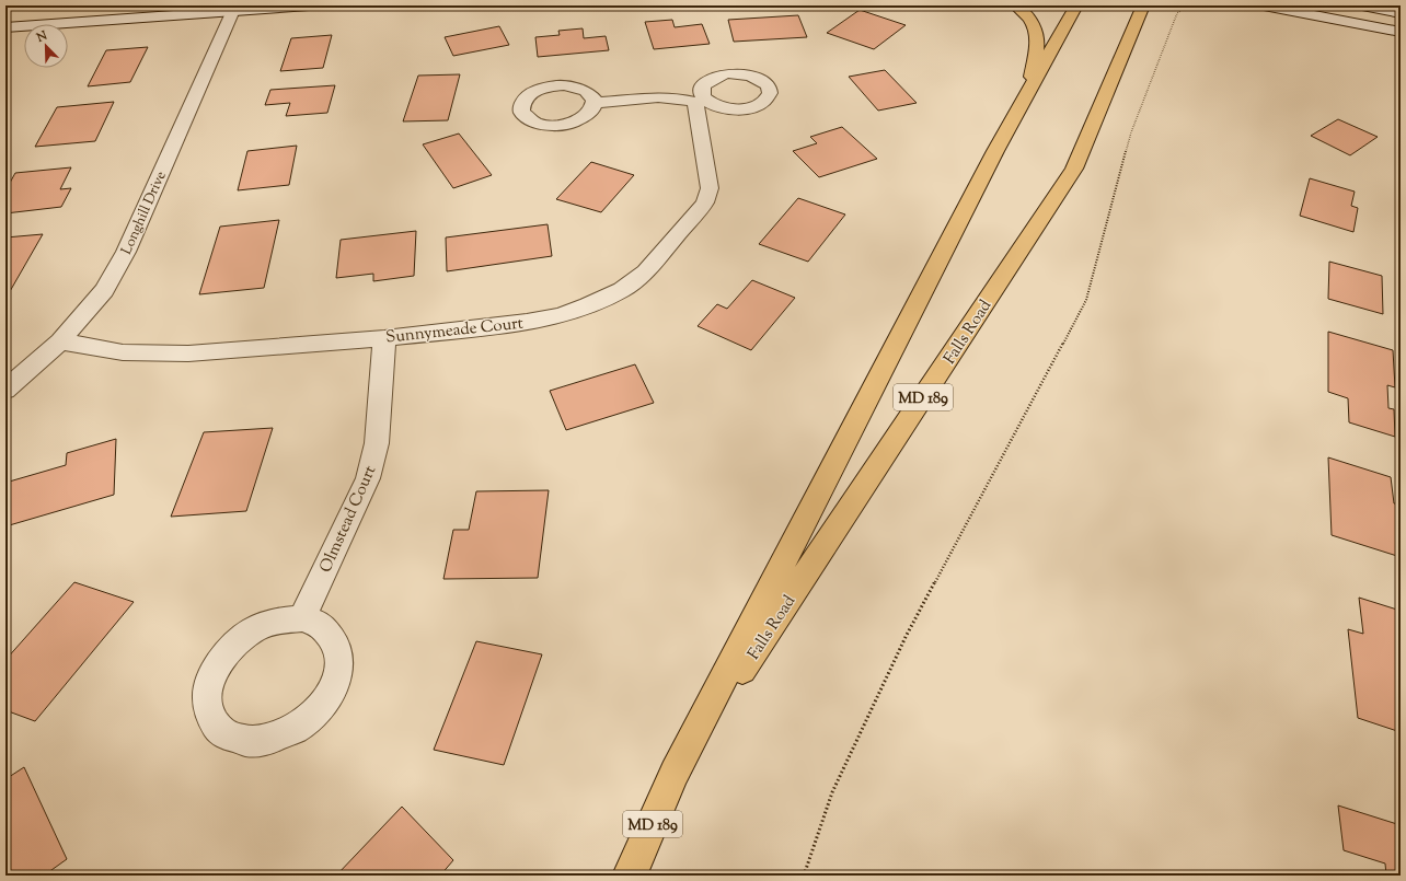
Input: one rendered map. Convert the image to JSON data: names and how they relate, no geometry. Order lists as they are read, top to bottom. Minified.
{"streets":{"main road":["Falls Road","MD 189"],"street":["Longhill Drive","Sunnymeade Court","Olmstead Court"]},"crossings":[["Longhill Drive","Sunnymeade Court"],["Sunnymeade Court","Olmstead Court"]],"north":"top left"}
